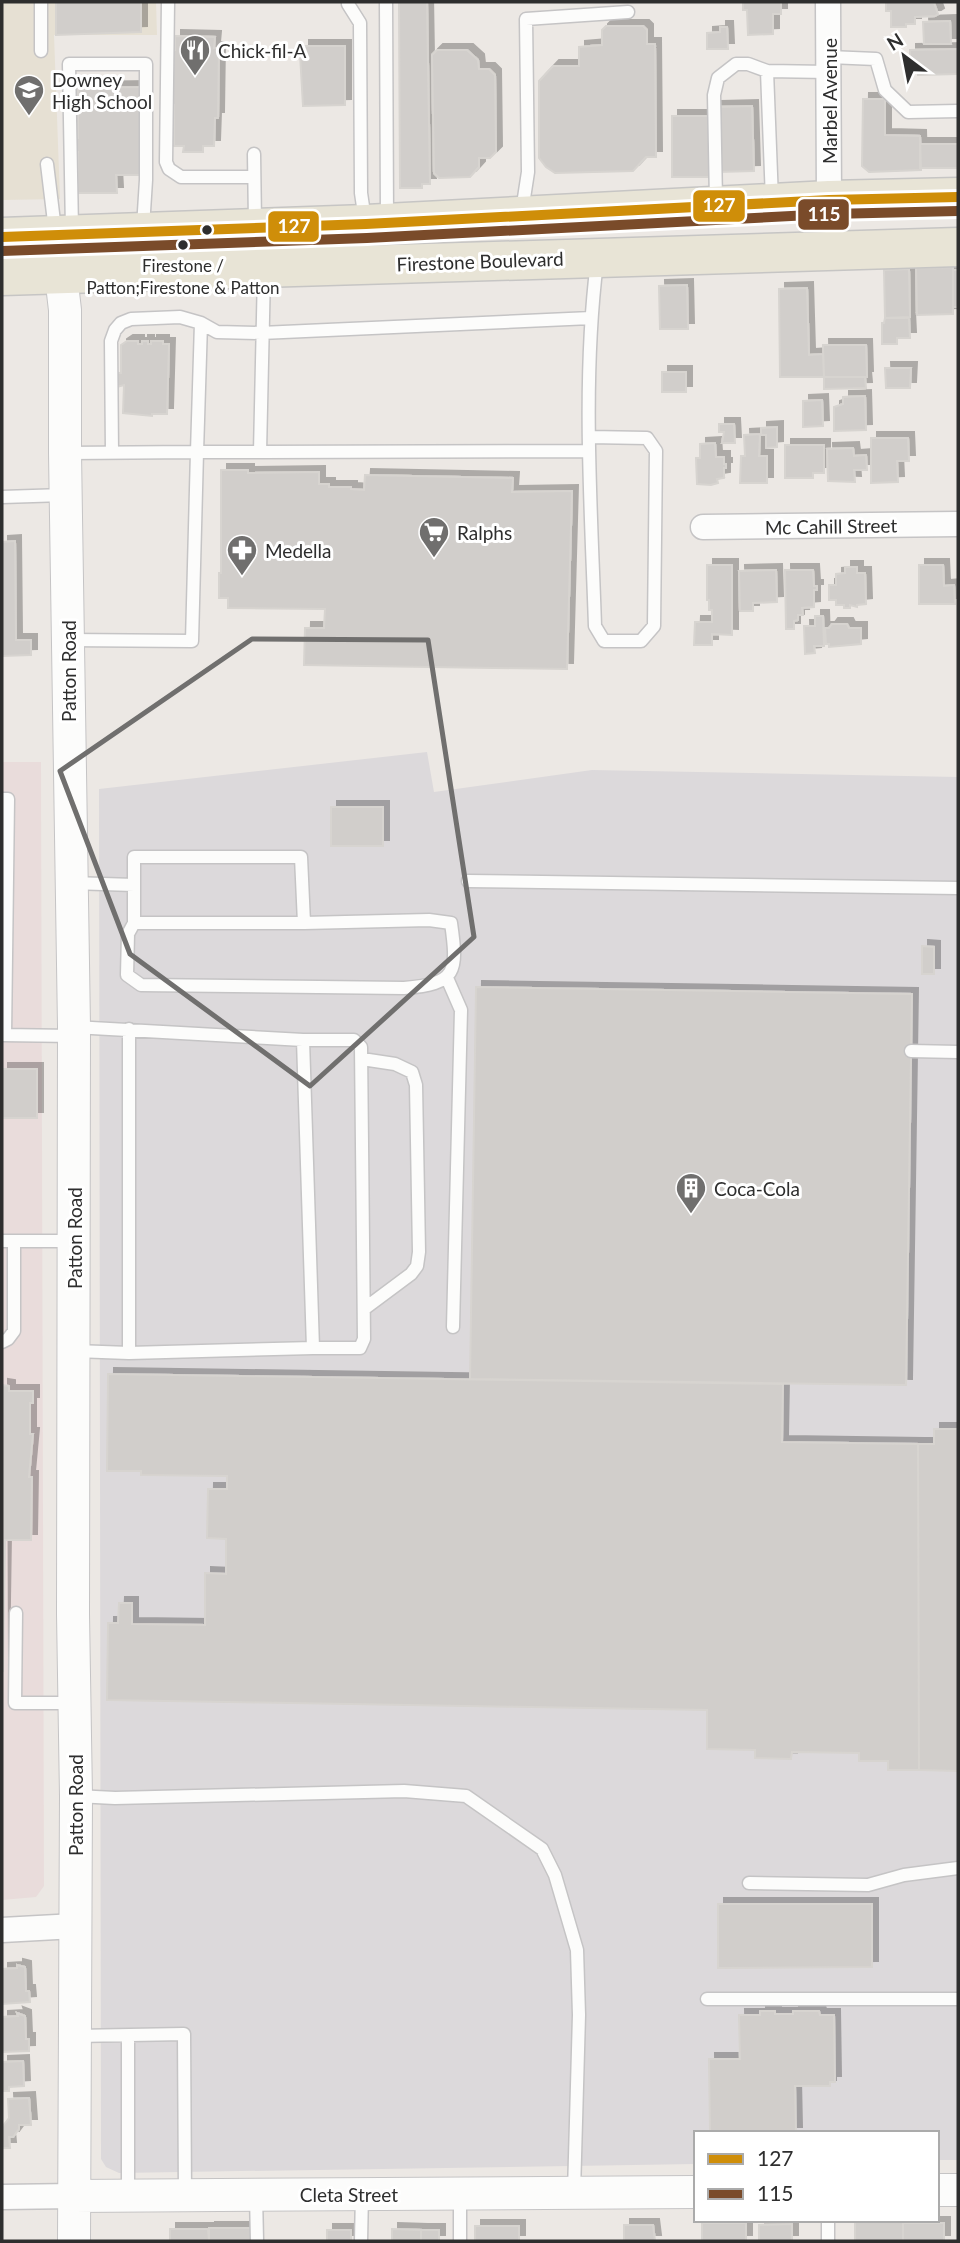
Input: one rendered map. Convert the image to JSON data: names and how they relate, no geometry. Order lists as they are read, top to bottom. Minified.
{"streets":{"main road":["Firestone Boulevard"],"street":["Marbel Avenue","Mc Cahill Street","Patton Road","Cleta Street"]},"crossings":[["Firestone Boulevard","Patton Road"],["Patton Road","Cleta Street"]],"places":{"restaurant":["Chick-fil-A"],"school or university":["Downey High School"],"other":["Firestone / Patton;Firestone & Patton"],"supermarket":["Ralphs"],"pharmacy":["Medella"],"building":["Coca-Cola"]},"lines":["transit line 127","transit line 115"],"legend":["127","115"],"north":"top left"}
